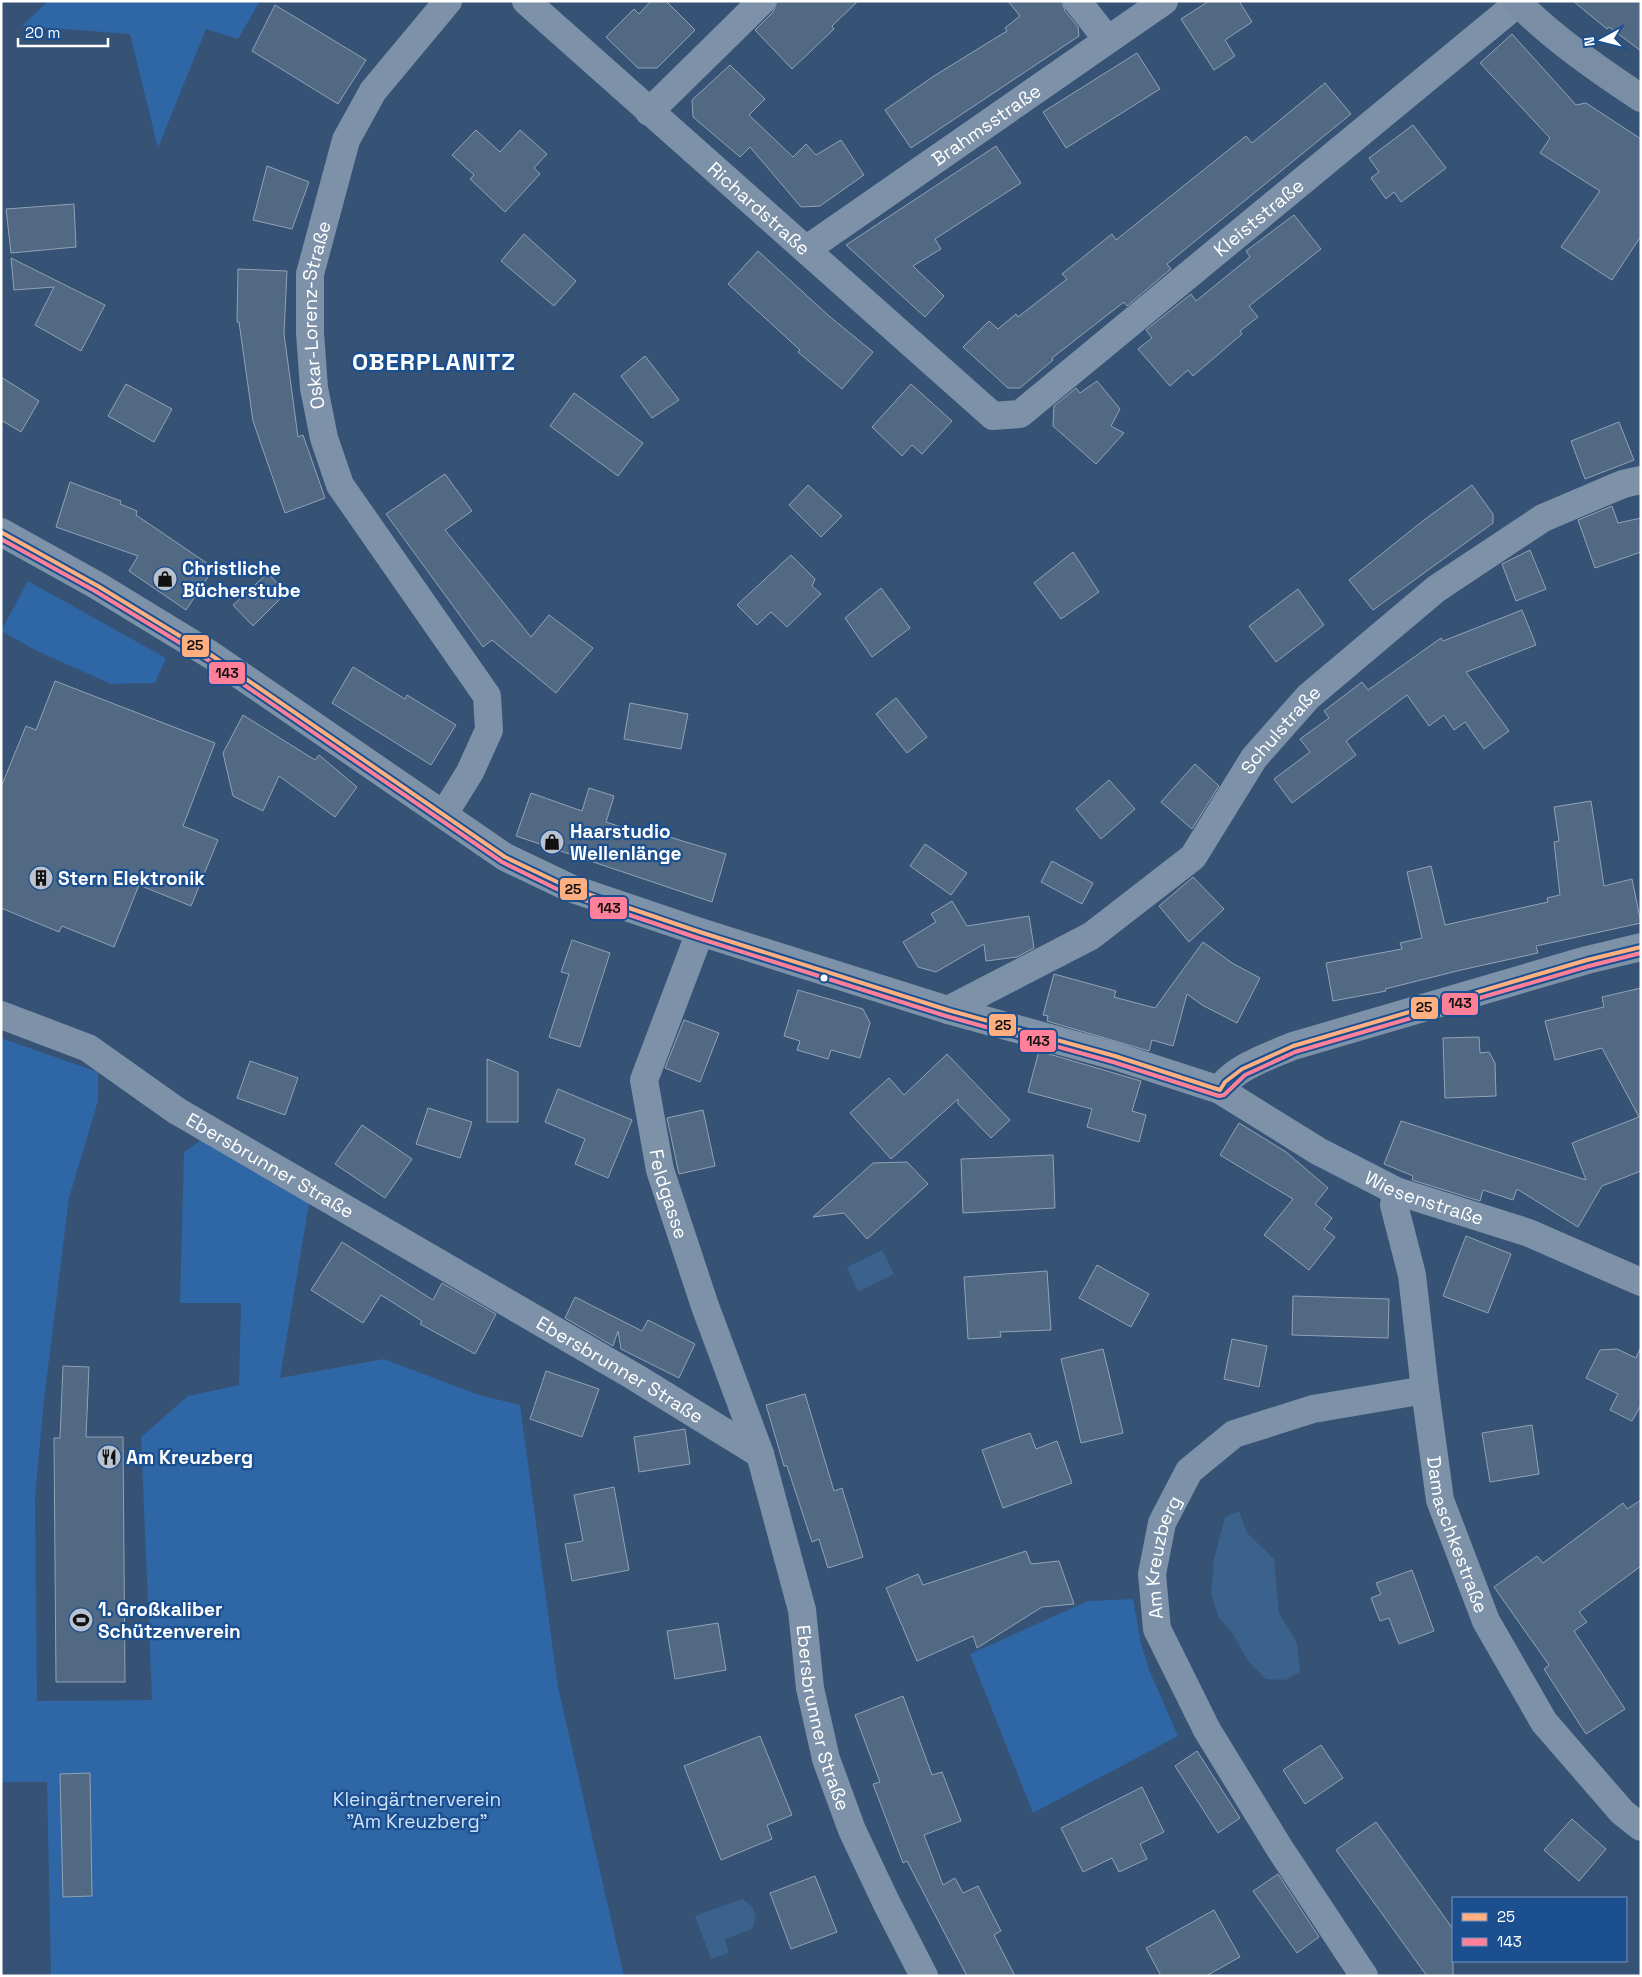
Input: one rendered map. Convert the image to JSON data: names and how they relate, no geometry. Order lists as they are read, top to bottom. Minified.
{"streets":{"street":["Brahmsstraße","Richardstraße","Kleiststraße","Oskar-Lorenz-Straße","Schulstraße","Ebersbrunner Straße","Feldgasse","Wiesenstraße","Damaschkestraße","Am Kreuzberg"]},"crossings":[["Brahmsstraße","Richardstraße"],["Richardstraße","Kleiststraße"],["Oskar-Lorenz-Straße","Wiesenstraße"],["Schulstraße","Wiesenstraße"],["Ebersbrunner Straße","Feldgasse"],["Feldgasse","Wiesenstraße"],["Wiesenstraße","Damaschkestraße"],["Damaschkestraße","Am Kreuzberg"]],"districts":["OBERPLANITZ"],"parks":["Kleingärtnerverein \"Am Kreuzberg\""],"places":{"shop":["Christliche Bücherstube","Haarstudio Wellenlänge"],"building":["Stern Elektronik"],"restaurant":["Am Kreuzberg"],"sports":["1. Großkaliber Schützenverein"]},"lines":["transit line 25","transit line 143"],"legend":["25","143"],"scale_bar":"20 m","north":"left"}
